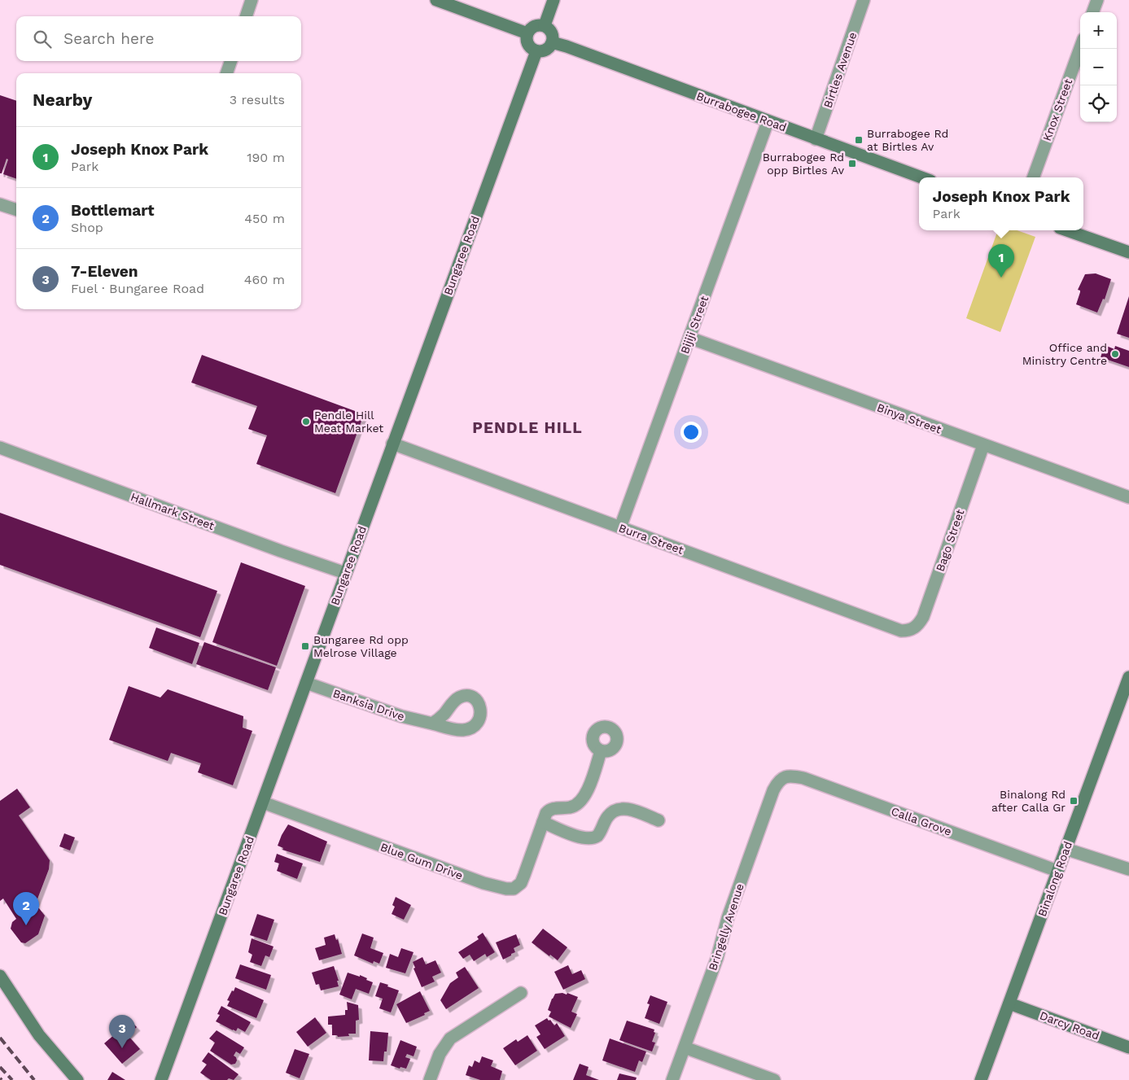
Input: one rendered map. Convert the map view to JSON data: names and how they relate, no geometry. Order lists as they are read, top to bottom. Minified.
{"streets":{"street":["Birtles Avenue","Knox Street","Burrabogee Road","Bungaree Road","Bijiji Street","Binya Street","Hallmark Street","Burra Street","Bago Street","Banksia Drive","Calla Grove","Blue Gum Drive","Binalong Road","Bringelly Avenue","Darcy Road"]},"crossings":[["Birtles Avenue","Burrabogee Road"],["Burrabogee Road","Bungaree Road"],["Burrabogee Road","Bijiji Street"],["Bungaree Road","Hallmark Street"],["Bungaree Road","Burra Street"],["Bungaree Road","Banksia Drive"],["Bungaree Road","Blue Gum Drive"],["Bijiji Street","Binya Street"],["Bijiji Street","Burra Street"],["Binya Street","Bago Street"],["Burra Street","Bago Street"],["Calla Grove","Binalong Road"],["Calla Grove","Bringelly Avenue"],["Binalong Road","Darcy Road"]],"districts":["PENDLE HILL"],"places":{"transit":["Burrabogee Rd at Birtles Av","Burrabogee Rd opp Birtles Av","Bungaree Rd opp Melrose Village","Binalong Rd after Calla Gr"],"other":["Office and Ministry Centre","Pendle Hill Meat Market"]},"page":{"map_buttons":["+","−"],"search":"Search here","heading":["Nearby","3 results"],"list":[{"mark":"1","name":"Joseph Knox Park","note":"Park","value":"190 m"},{"mark":"2","name":"Bottlemart","note":"Shop","value":"450 m"},{"mark":"3","name":"7-Eleven","note":"Fuel · Bungaree Road","value":"460 m"}],"popup":["Joseph Knox Park","Park"],"pins":["1","2","3"]}}
